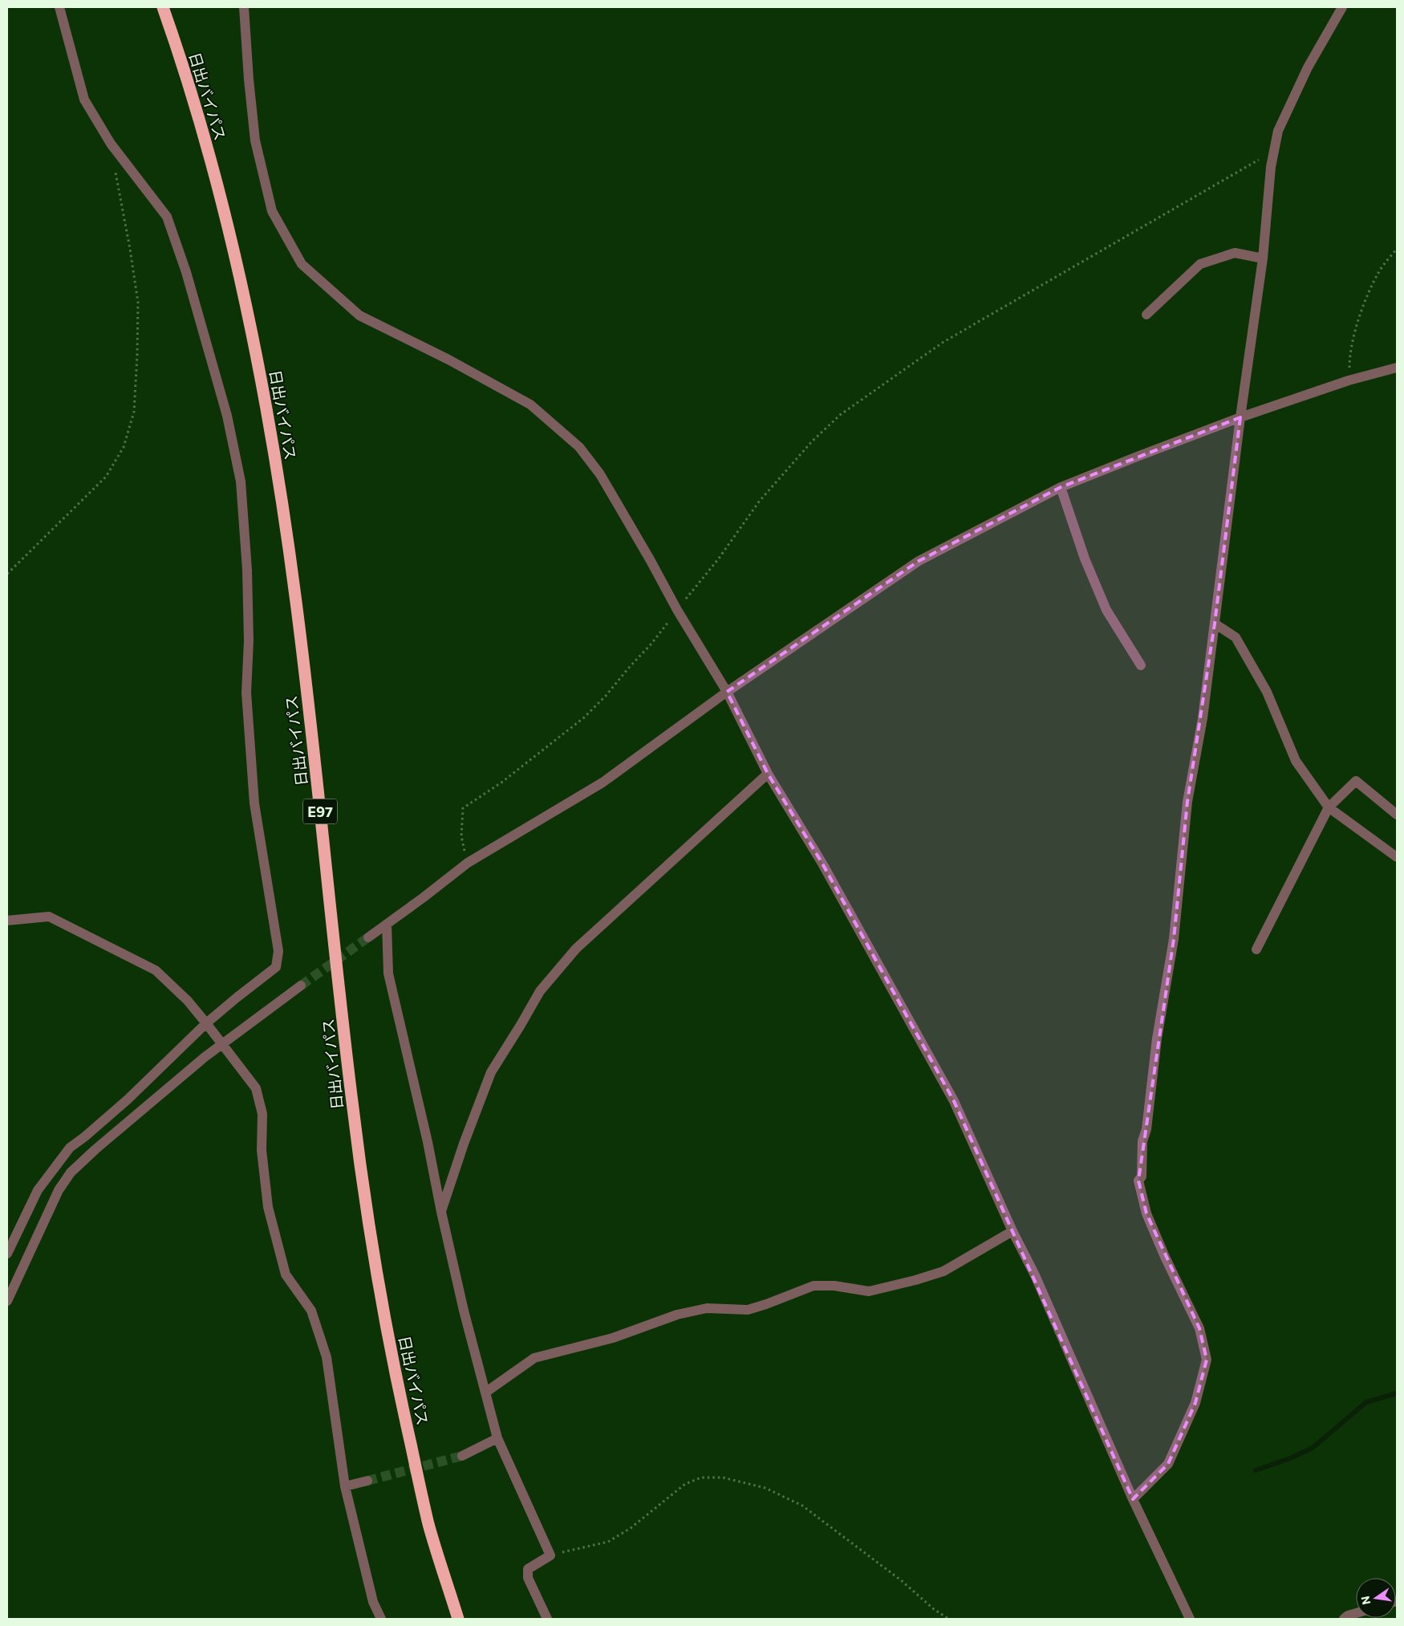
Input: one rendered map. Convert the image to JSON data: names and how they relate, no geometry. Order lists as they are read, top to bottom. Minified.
{"streets":{"highway":["日出バイパス","E97"]},"north":"left"}
